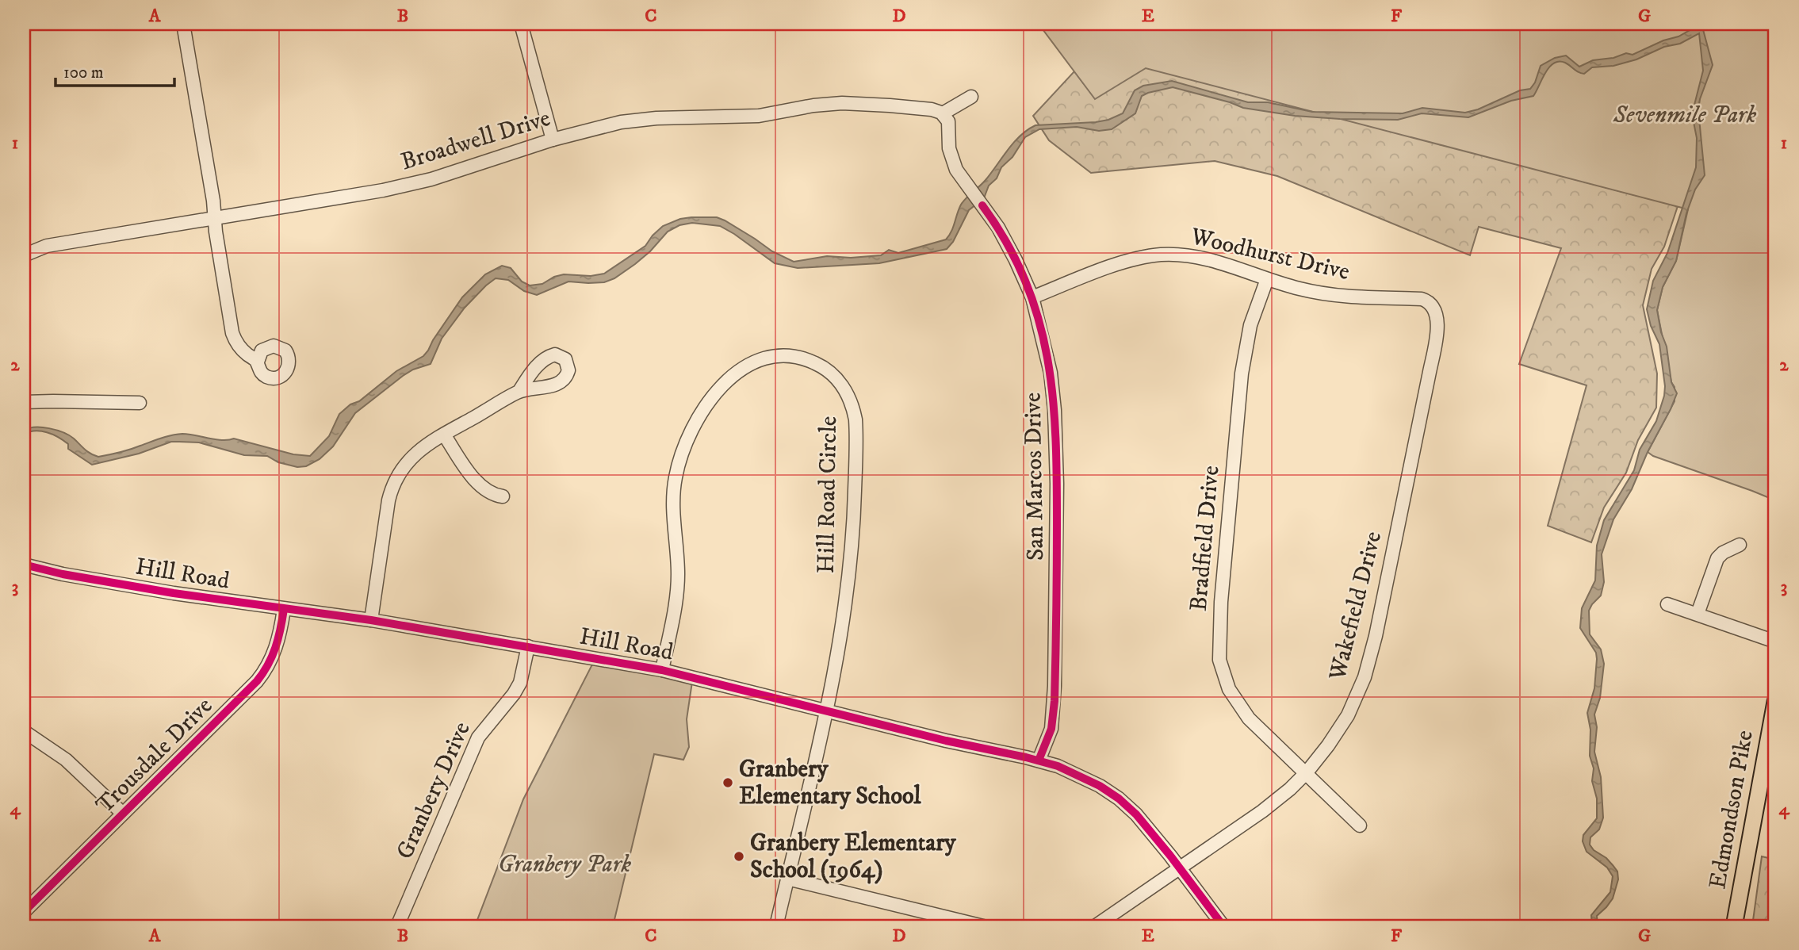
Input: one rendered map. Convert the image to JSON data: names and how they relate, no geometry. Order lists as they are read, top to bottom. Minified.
{"streets":{"main road":["Edmondson Pike"],"street":["Broadwell Drive","Woodhurst Drive","San Marcos Drive","Hill Road Circle","Bradfield Drive","Hill Road","Wakefield Drive","Trousdale Drive","Granbery Drive"]},"crossings":[["Broadwell Drive","San Marcos Drive"],["Woodhurst Drive","San Marcos Drive"],["Woodhurst Drive","Bradfield Drive"],["Woodhurst Drive","Wakefield Drive"],["San Marcos Drive","Hill Road"],["Hill Road Circle","Hill Road"],["Bradfield Drive","Wakefield Drive"],["Hill Road","Wakefield Drive"],["Hill Road","Trousdale Drive"],["Hill Road","Granbery Drive"]],"parks":["Sevenmile Park","Granbery Park"],"places":["Granbery Elementary School","Granbery Elementary School (1964)"],"scale_bar":"100 m","grid":{"columns":["A","B","C","D","E","F","G"],"rows":["1","2","3","4"]}}
